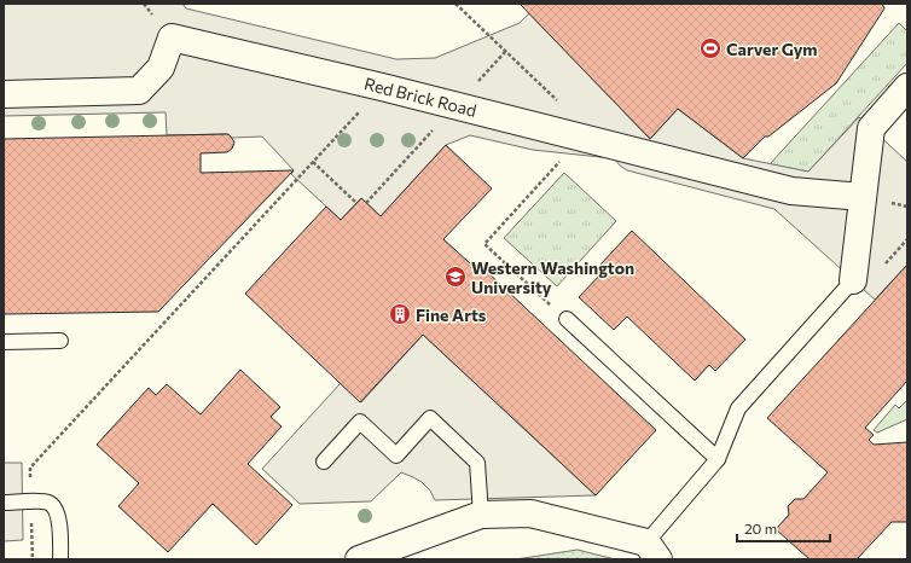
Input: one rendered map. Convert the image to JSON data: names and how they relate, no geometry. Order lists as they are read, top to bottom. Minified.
{"streets":{"street":["Red Brick Road"]},"places":{"sports":["Carver Gym"],"school or university":["Western Washington University"],"building":["Fine Arts"]},"scale_bar":"20 m"}
